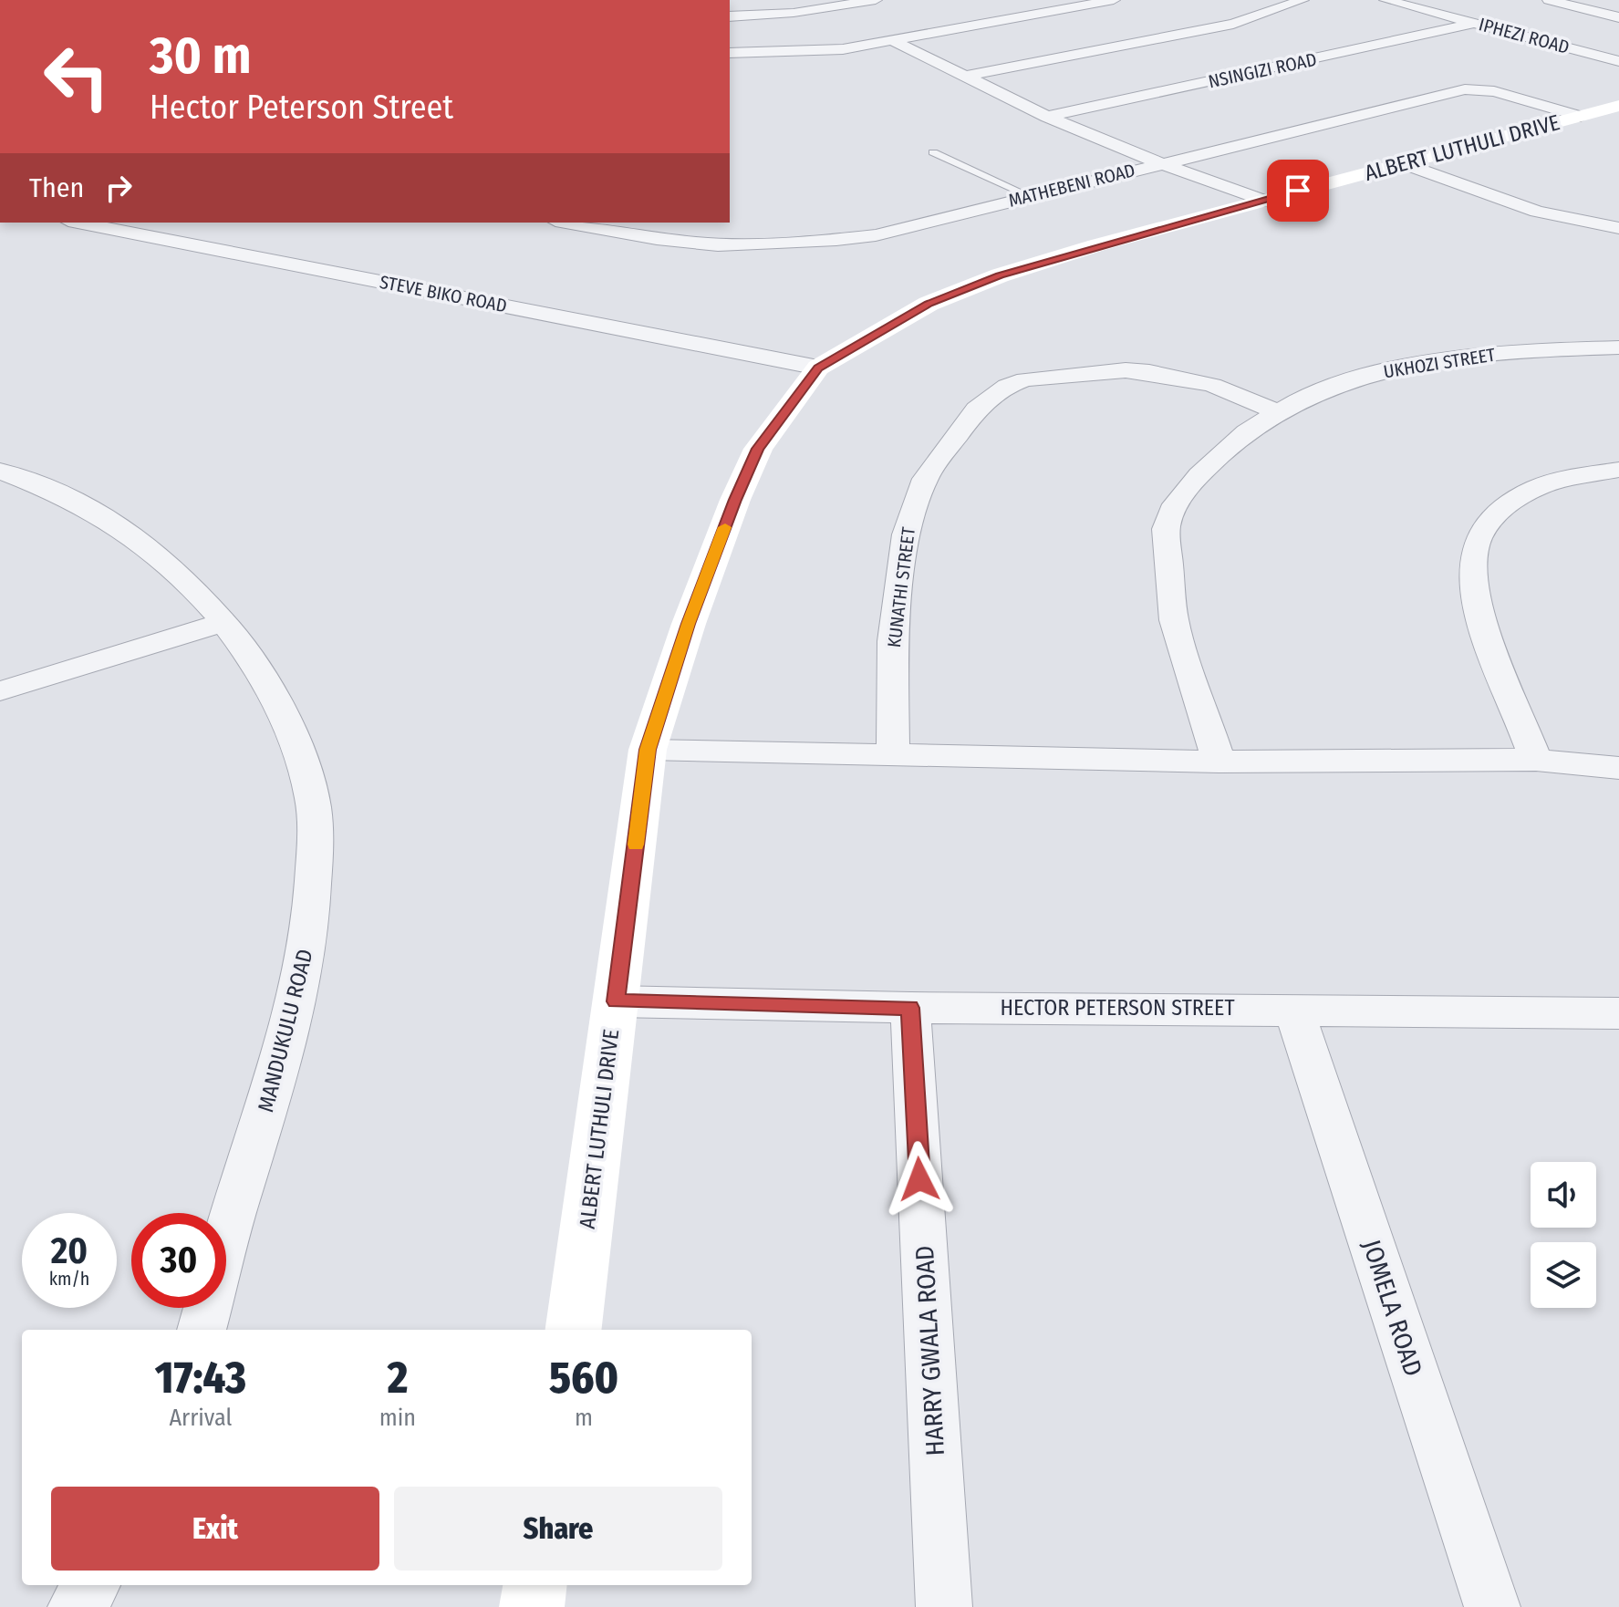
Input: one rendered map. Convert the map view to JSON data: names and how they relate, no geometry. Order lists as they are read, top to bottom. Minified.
{"streets":{"street":["IPHEZI ROAD","NSINGIZI ROAD","ALBERT LUTHULI DRIVE","MATHEBENI ROAD","STEVE BIKO ROAD","UKHOZI STREET","KUNATHI STREET","HECTOR PETERSON STREET","MANDUKULU ROAD","JOMELA ROAD","HARRY GWALA ROAD"]},"crossings":[["IPHEZI ROAD","NSINGIZI ROAD"],["ALBERT LUTHULI DRIVE","MATHEBENI ROAD"],["ALBERT LUTHULI DRIVE","STEVE BIKO ROAD"],["ALBERT LUTHULI DRIVE","HECTOR PETERSON STREET"],["UKHOZI STREET","KUNATHI STREET"],["HECTOR PETERSON STREET","JOMELA ROAD"],["HECTOR PETERSON STREET","HARRY GWALA ROAD"]],"page":{"turn":["30 m","Hector Peterson Street"],"then":"Then","speed":"20 km/h","limit":"30","eta":["17:43","Arrival","2","min","560","m"],"buttons":["Exit","Share"]}}
